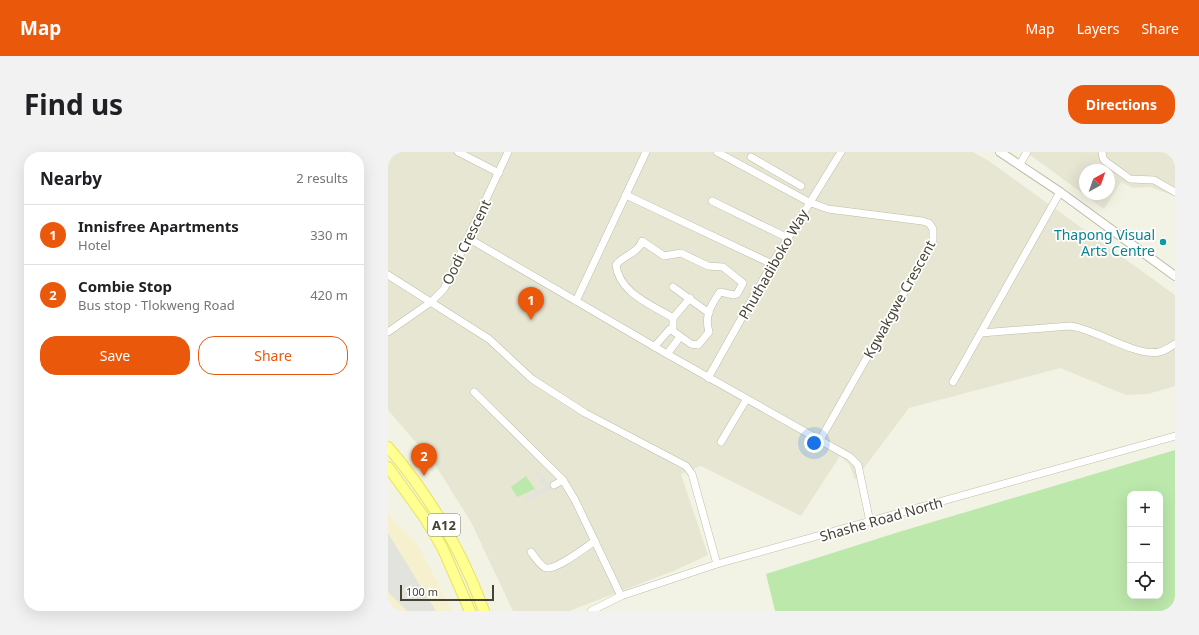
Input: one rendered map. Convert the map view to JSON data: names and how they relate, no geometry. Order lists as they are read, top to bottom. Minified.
{"streets":{"main road":["A12"],"street":["Oodi Crescent","Phuthadiboko Way","Kgwakgwe Crescent","Shashe Road North"]},"crossings":[["Phuthadiboko Way","Kgwakgwe Crescent"]],"places":["Thapong Visual Arts Centre"],"scale_bar":"100 m","north":"top right","page":{"header":"Map","nav":["Map","Layers","Share"],"title":"Find us","buttons":["Directions",["Save","Share"]],"heading":["Nearby","2 results"],"list":[{"mark":"1","name":"Innisfree Apartments","note":"Hotel","value":"330 m"},{"mark":"2","name":"Combie Stop","note":"Bus stop · Tlokweng Road","value":"420 m"}],"pins":["1","2"],"map_buttons":["+","−"],"scale":"100 m"}}
